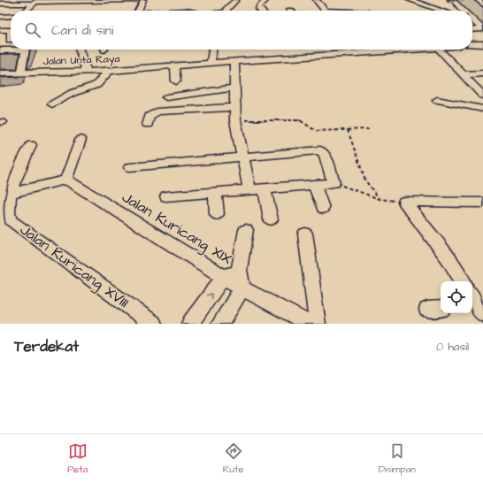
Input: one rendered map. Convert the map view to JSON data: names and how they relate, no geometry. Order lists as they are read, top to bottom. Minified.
{"streets":{"street":["Jalan Unta Raya","Jalan Kuricang XIX","Jalan Kuricang XVIII"]},"page":{"search":"Cari di sini","heading":["Terdekat","0 hasil"],"nav":["Peta","Rute","Disimpan"]}}
